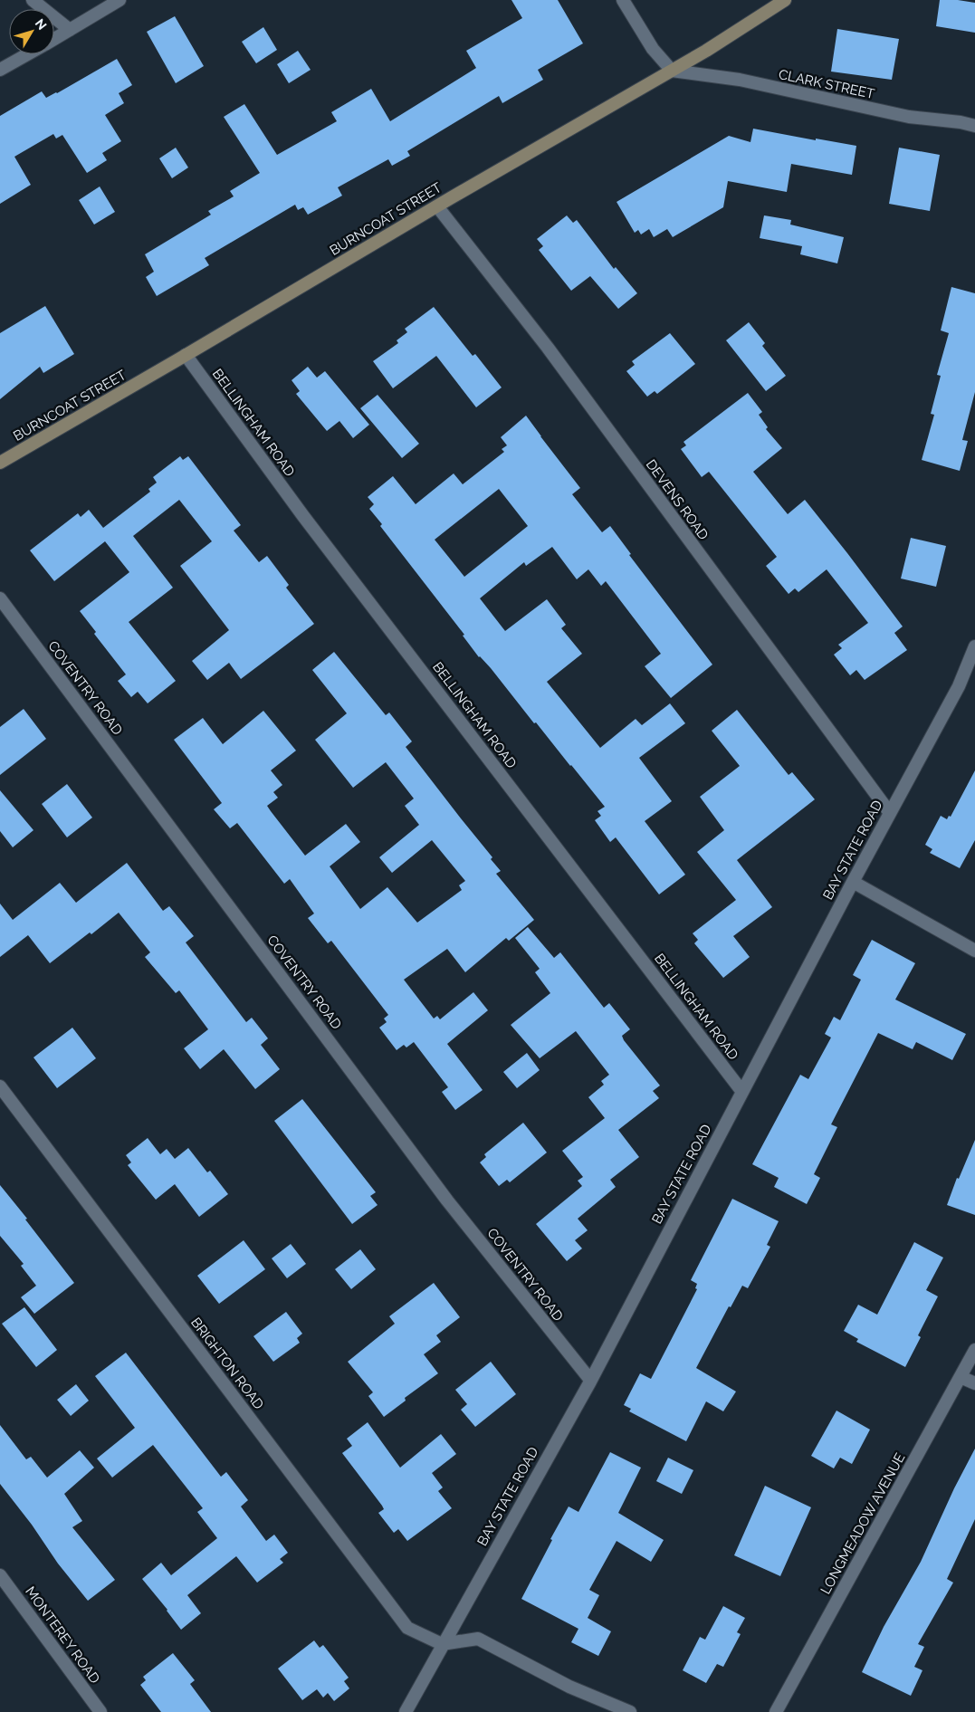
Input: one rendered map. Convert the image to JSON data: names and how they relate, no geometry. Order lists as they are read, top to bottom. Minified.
{"streets":{"main road":["BURNCOAT STREET"],"street":["CLARK STREET","BELLINGHAM ROAD","DEVENS ROAD","COVENTRY ROAD","BAY STATE ROAD","BRIGHTON ROAD","LONGMEADOW AVENUE","MONTEREY ROAD"]},"crossings":[["CLARK STREET","BURNCOAT STREET"],["BURNCOAT STREET","BELLINGHAM ROAD"],["BURNCOAT STREET","DEVENS ROAD"],["BELLINGHAM ROAD","BAY STATE ROAD"],["DEVENS ROAD","BAY STATE ROAD"],["COVENTRY ROAD","BAY STATE ROAD"],["BAY STATE ROAD","BRIGHTON ROAD"]],"north":"top right"}
